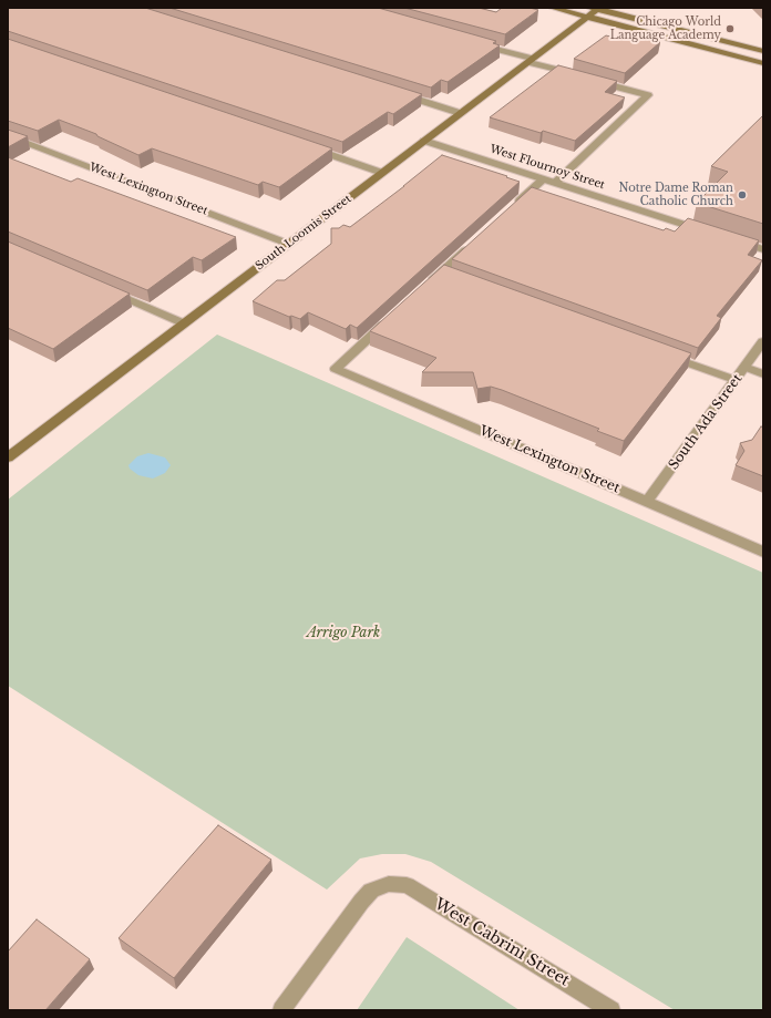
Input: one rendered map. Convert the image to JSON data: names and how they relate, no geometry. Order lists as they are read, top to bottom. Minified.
{"streets":{"street":["West Flournoy Street","West Lexington Street","South Loomis Street","South Ada Street","West Cabrini Street"]},"crossings":[["West Flournoy Street","South Loomis Street"],["West Lexington Street","South Loomis Street"],["West Lexington Street","South Ada Street"]],"parks":["Arrigo Park"],"places":["Chicago World Language Academy","Notre Dame Roman Catholic Church"]}
